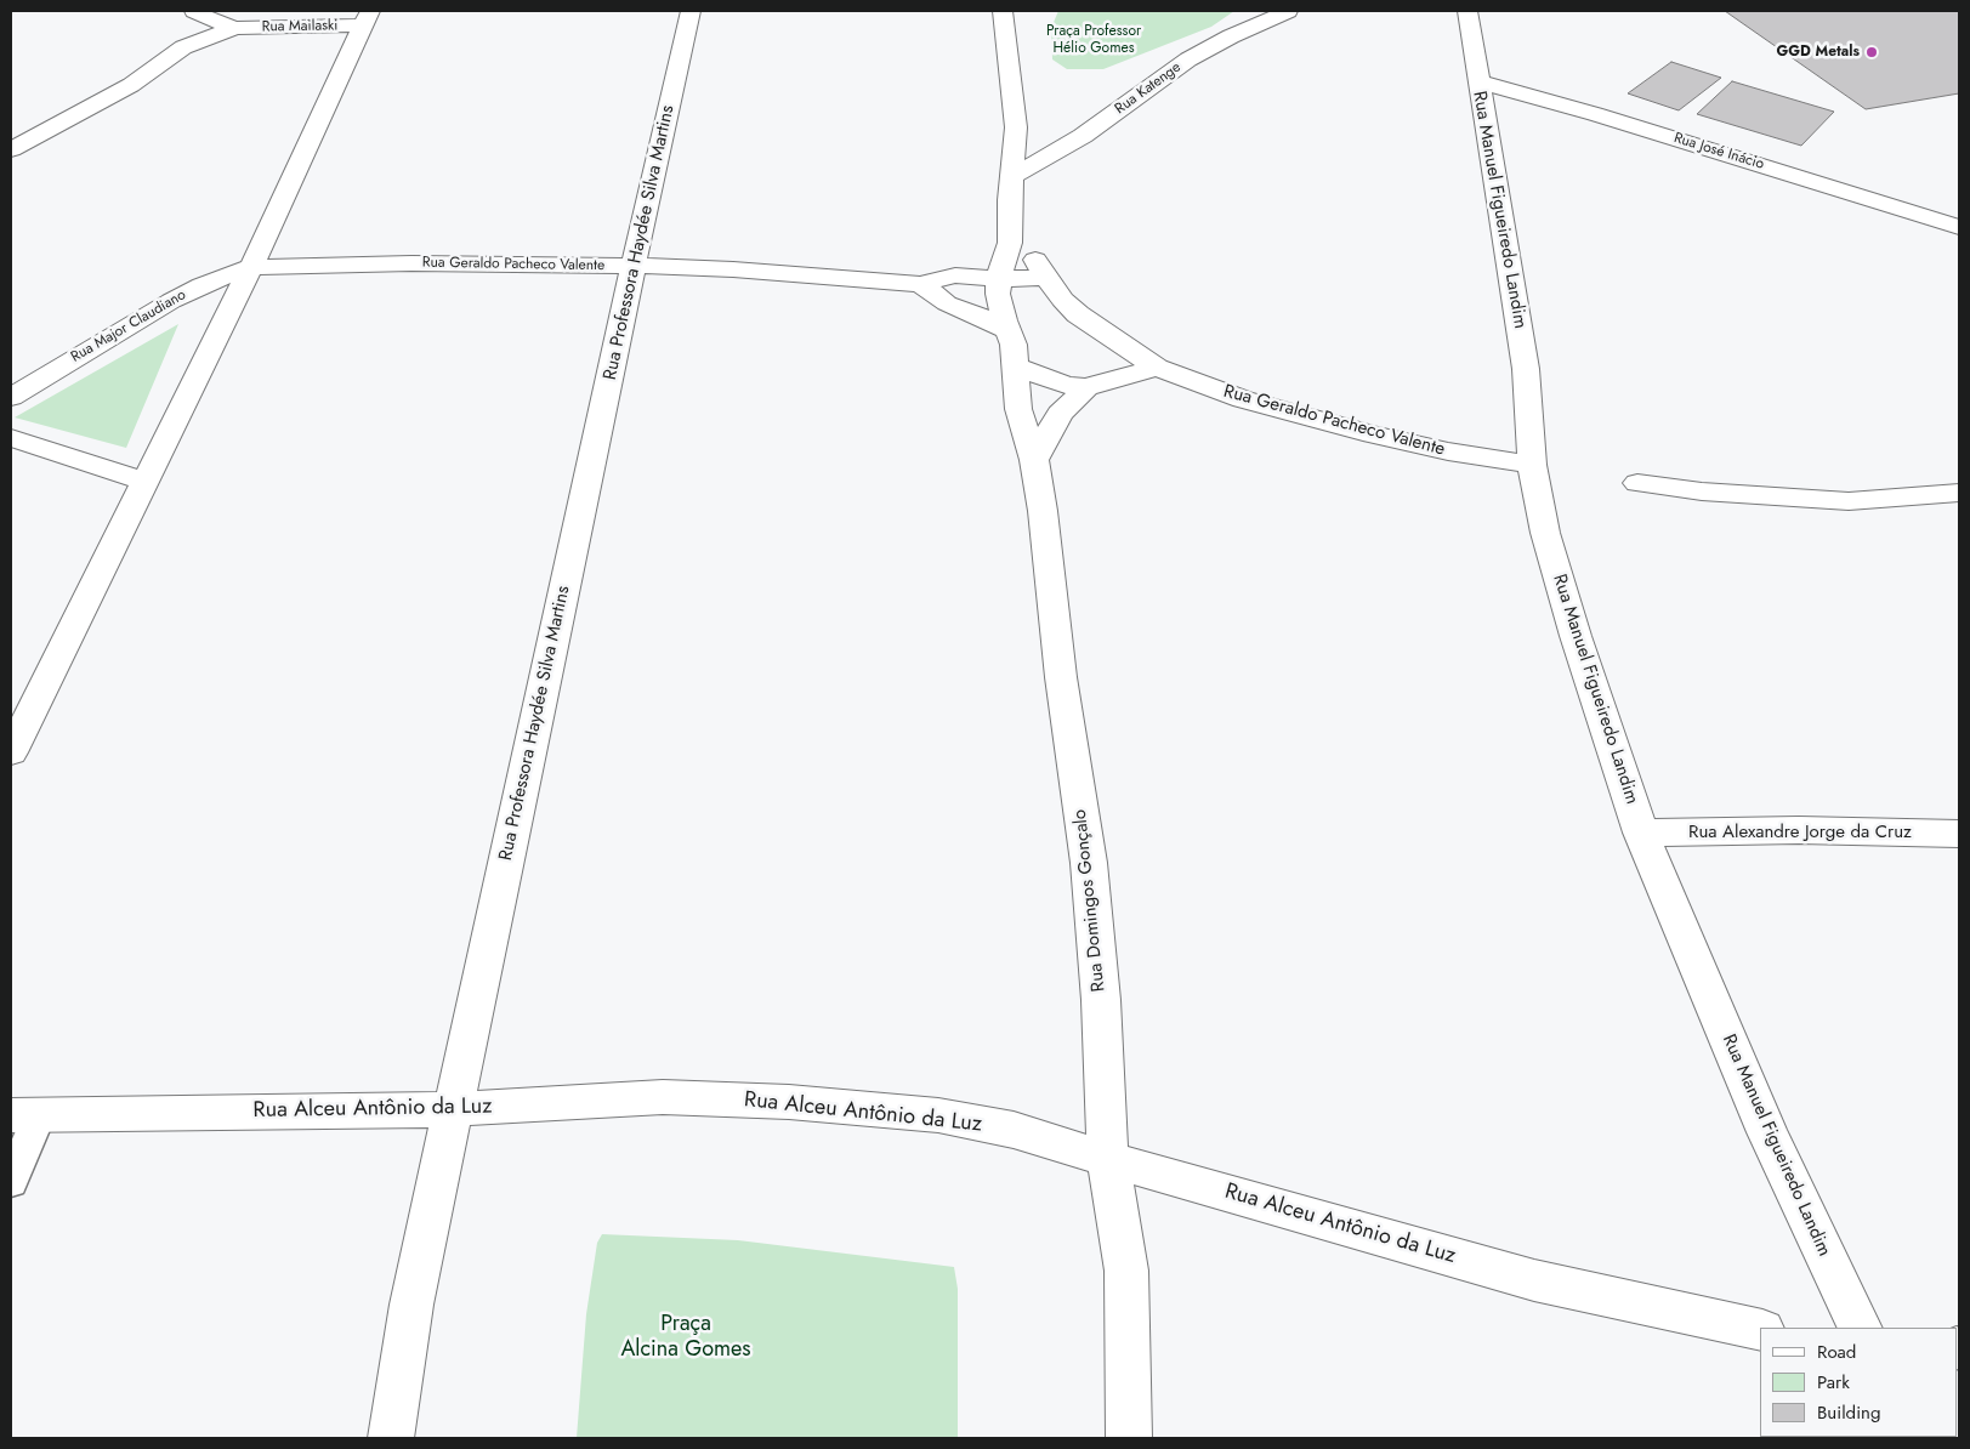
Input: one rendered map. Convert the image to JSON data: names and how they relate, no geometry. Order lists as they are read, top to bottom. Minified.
{"streets":{"street":["Rua Mailaski","Rua Katenge","Rua José Inácio","Rua Manuel Figueiredo Landim","Rua Professora Haydée Silva Martins","Rua Geraldo Pacheco Valente","Rua Major Claudiano","Rua Alexandre Jorge da Cruz","Rua Domingos Gonçalo","Rua Alceu Antônio da Luz"]},"crossings":[["Rua Katenge","Rua Domingos Gonçalo"],["Rua José Inácio","Rua Manuel Figueiredo Landim"],["Rua Manuel Figueiredo Landim","Rua Geraldo Pacheco Valente"],["Rua Manuel Figueiredo Landim","Rua Alexandre Jorge da Cruz"],["Rua Professora Haydée Silva Martins","Rua Geraldo Pacheco Valente"],["Rua Professora Haydée Silva Martins","Rua Alceu Antônio da Luz"],["Rua Geraldo Pacheco Valente","Rua Major Claudiano"],["Rua Geraldo Pacheco Valente","Rua Domingos Gonçalo"],["Rua Domingos Gonçalo","Rua Alceu Antônio da Luz"]],"parks":["Praça Professor Hélio Gomes","Praça Alcina Gomes"],"places":["GGD Metals"],"legend":["Road","Park","Building"]}
